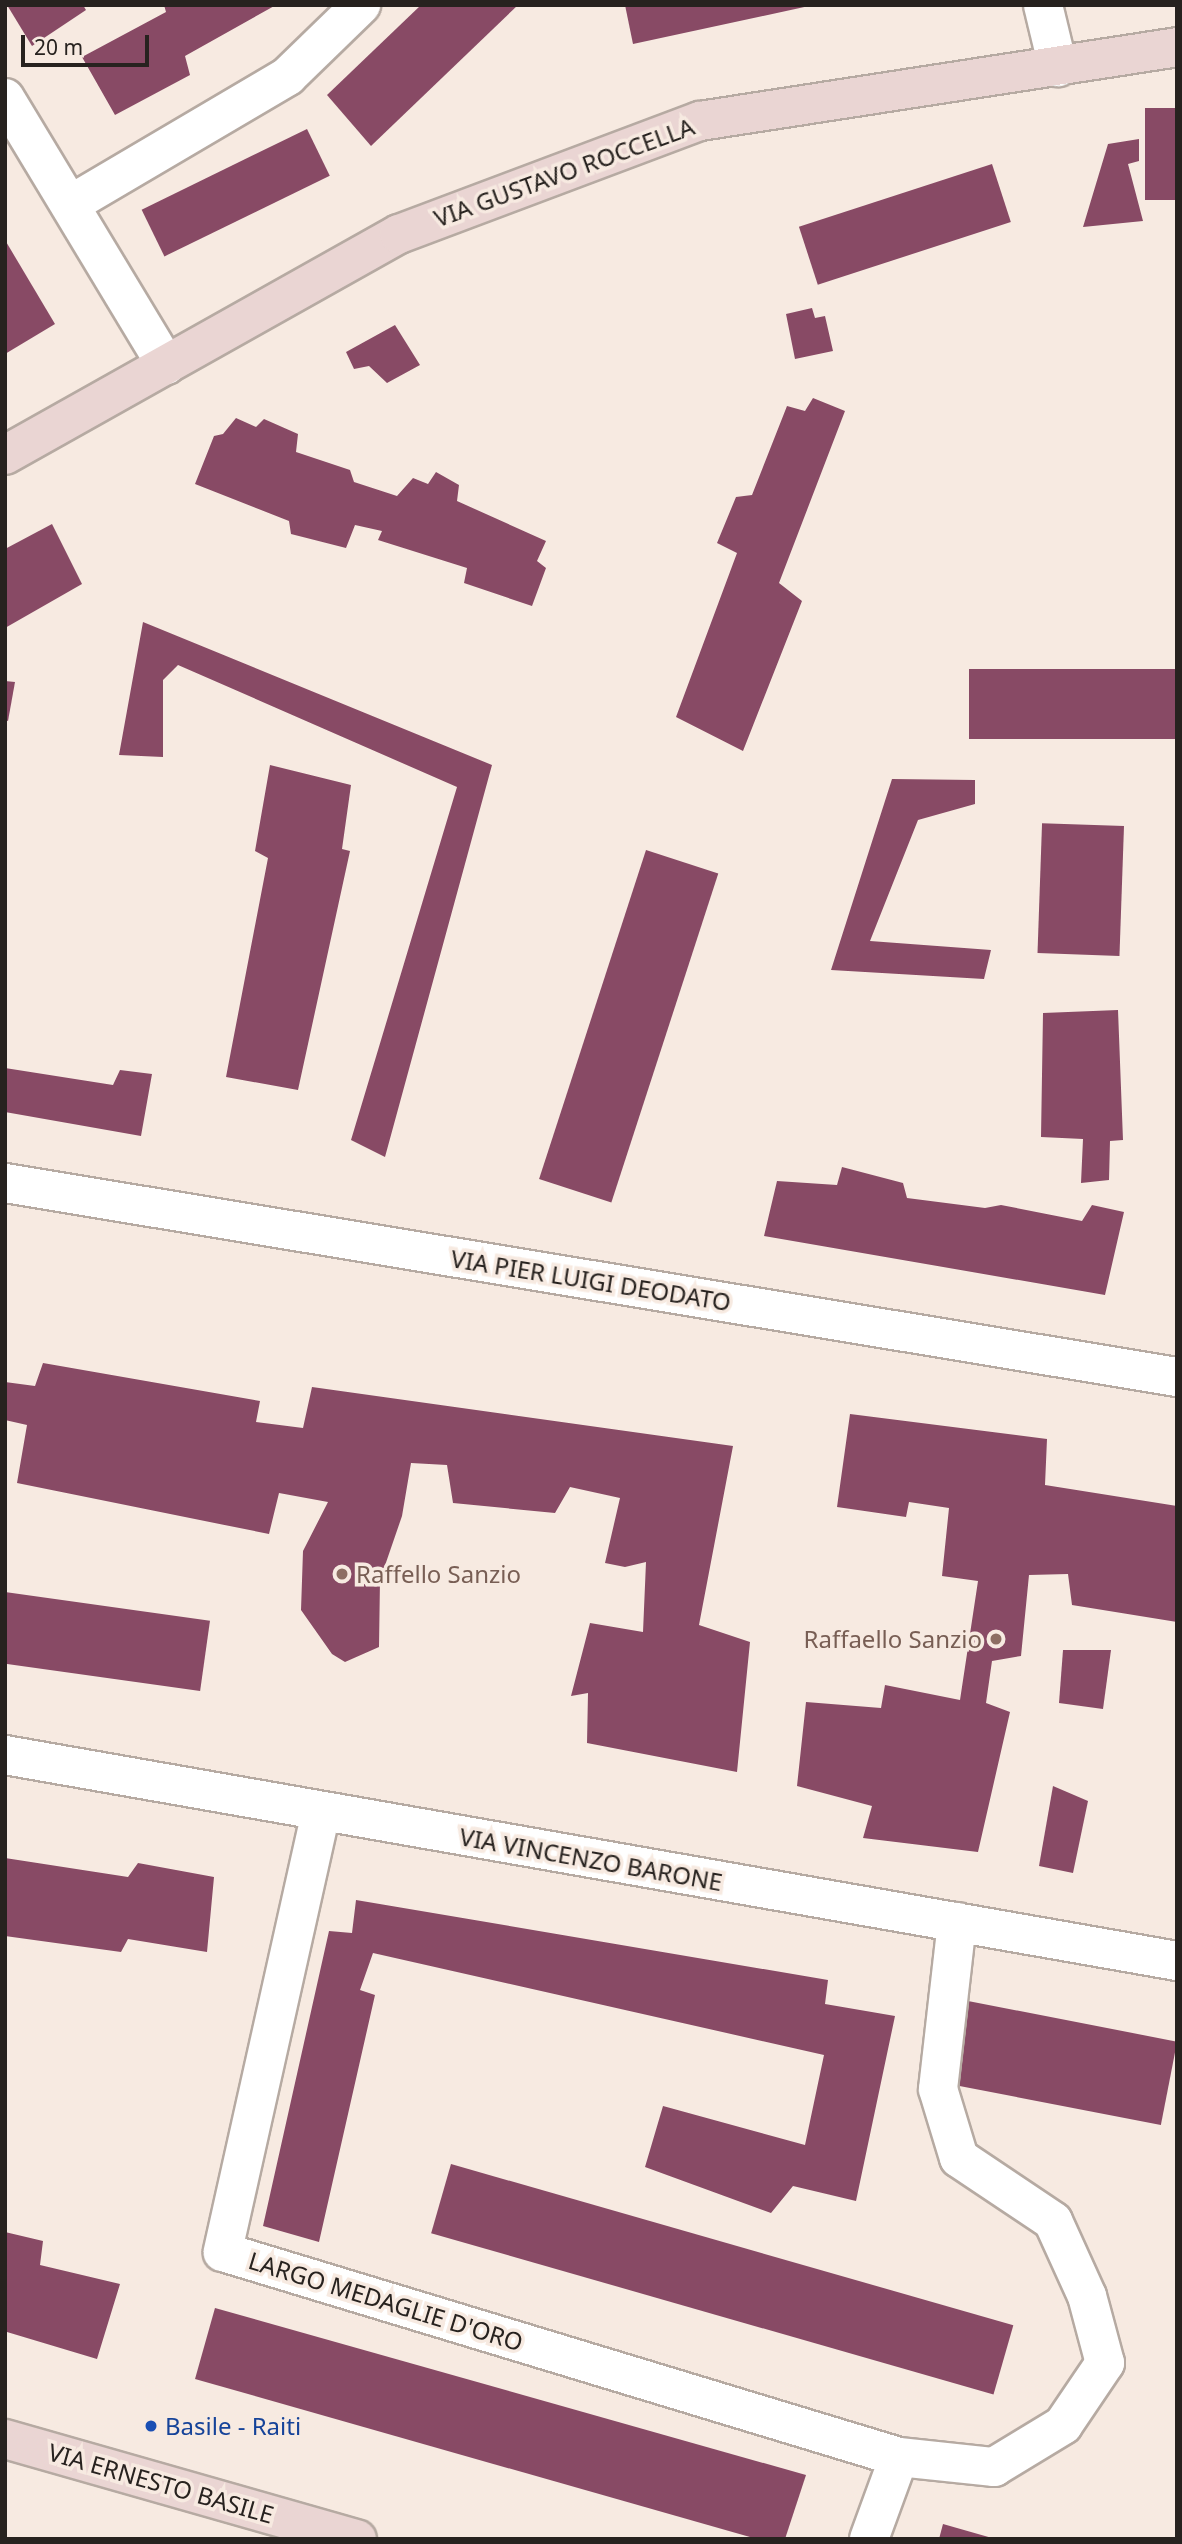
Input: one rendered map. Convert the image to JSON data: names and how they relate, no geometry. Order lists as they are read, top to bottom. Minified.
{"streets":{"street":["VIA GUSTAVO ROCCELLA","VIA PIER LUIGI DEODATO","VIA VINCENZO BARONE","LARGO MEDAGLIE D'ORO","VIA ERNESTO BASILE"]},"crossings":[["VIA VINCENZO BARONE","LARGO MEDAGLIE D'ORO"]],"places":["Raffello Sanzio","Raffaello Sanzio","Basile - Raiti"],"scale_bar":"20 m"}
